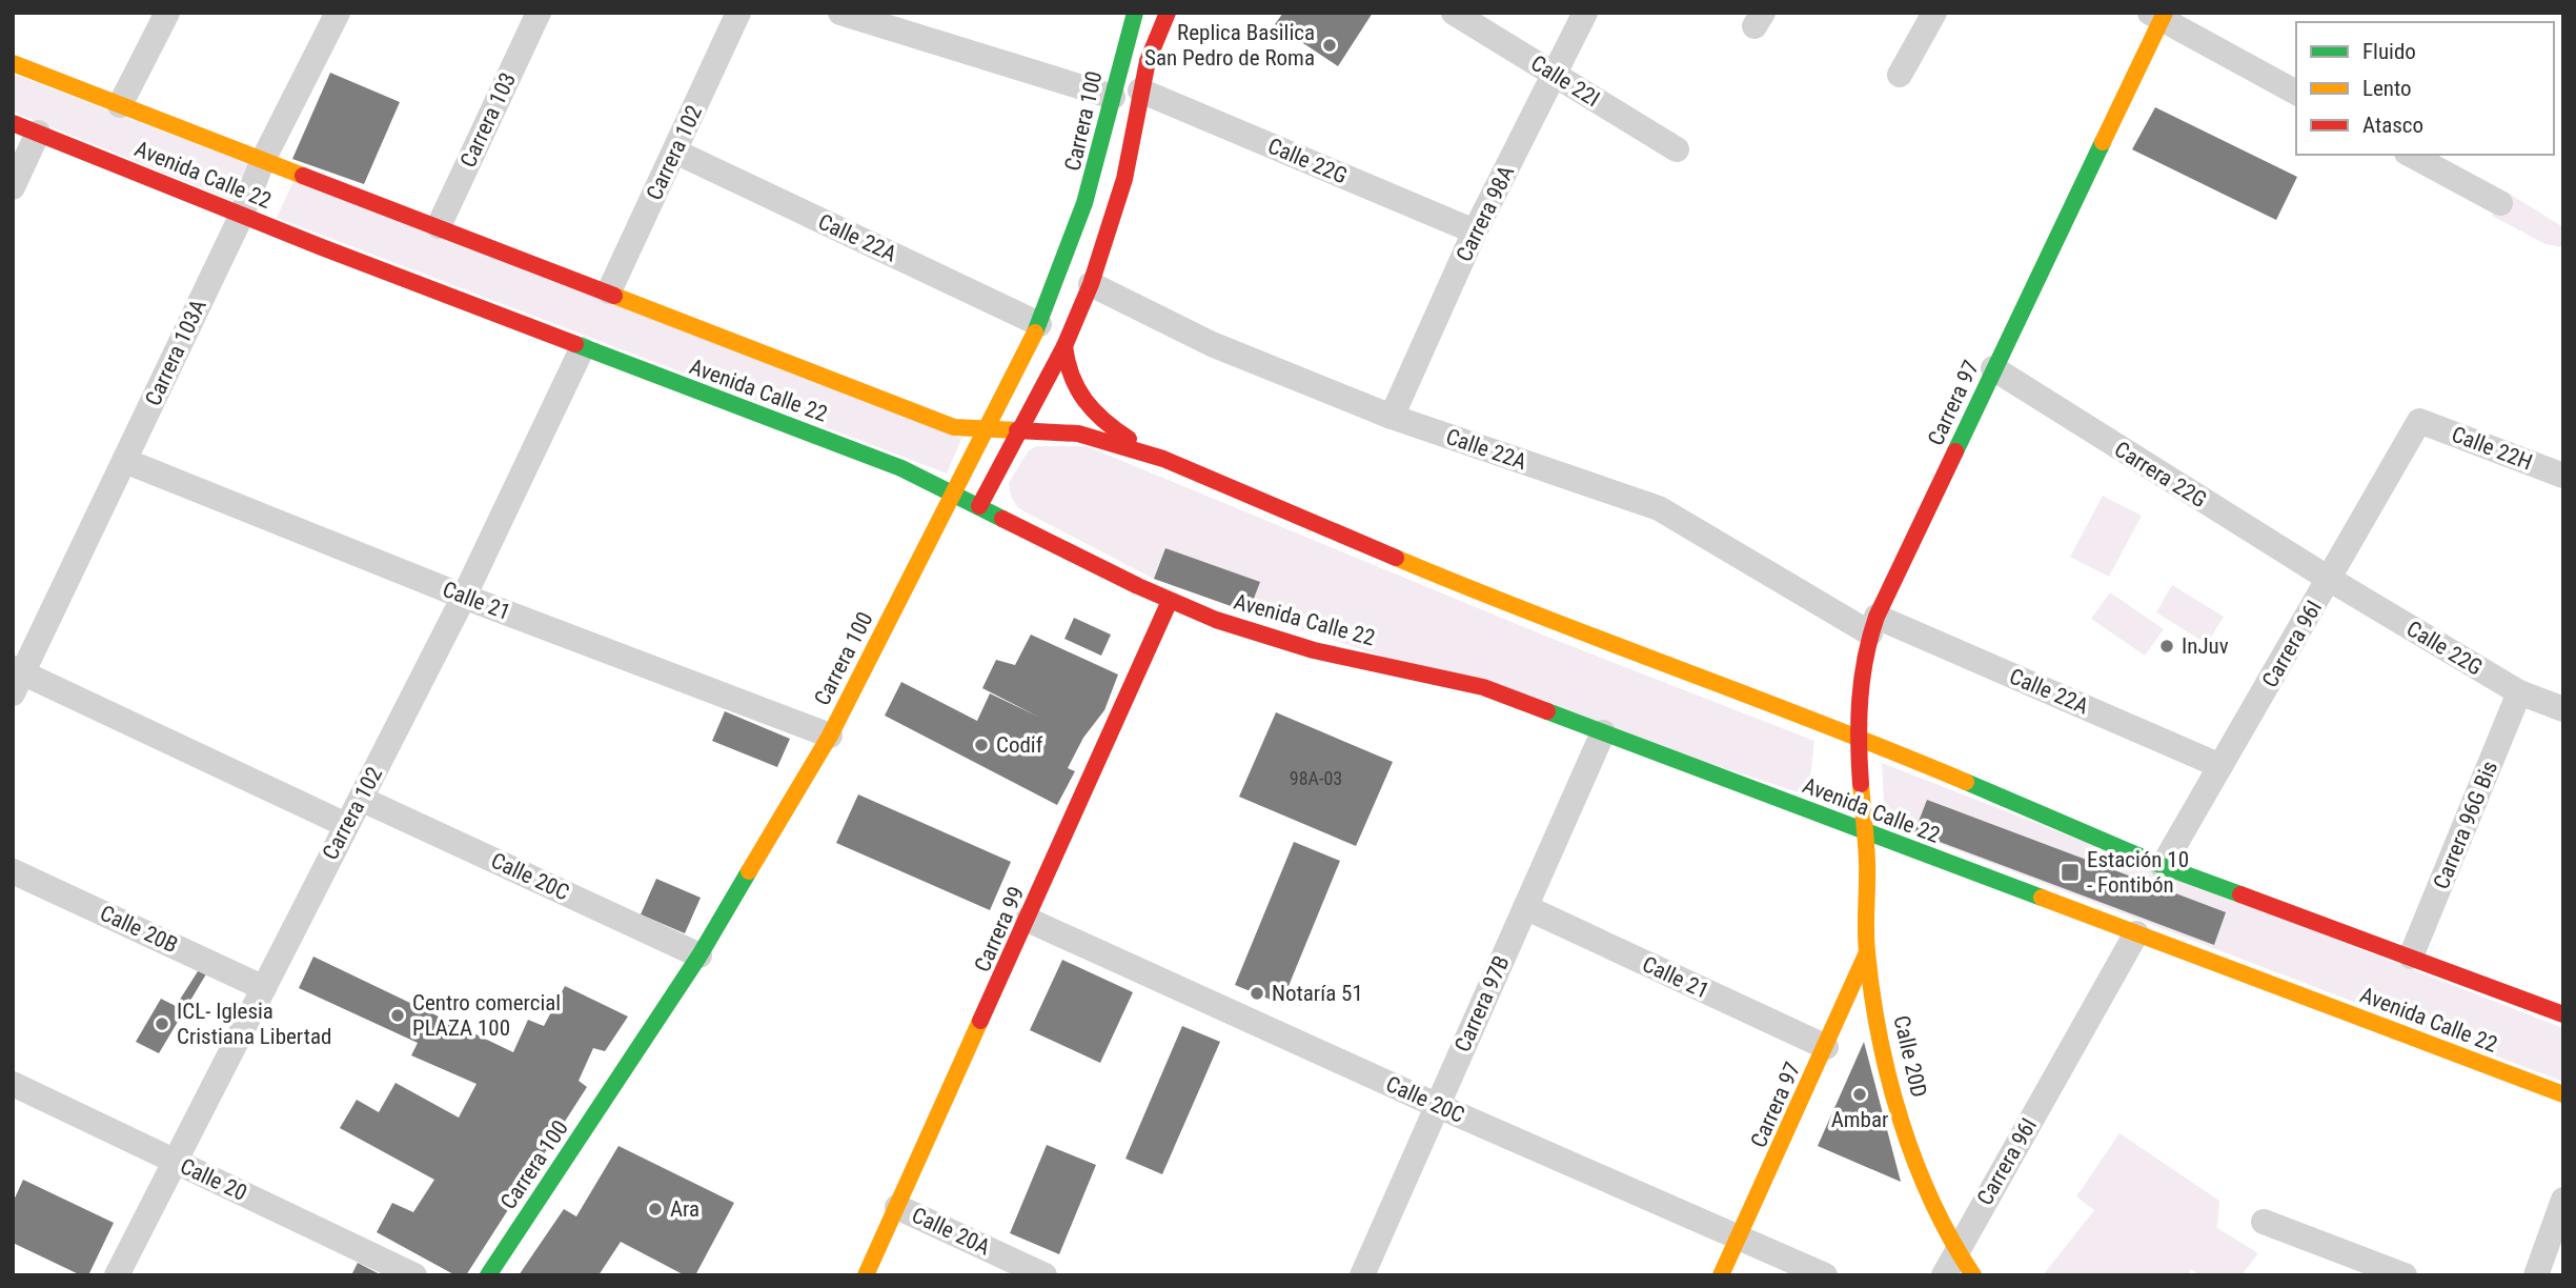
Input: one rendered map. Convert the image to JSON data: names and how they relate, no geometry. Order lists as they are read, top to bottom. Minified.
{"streets":{"main road":["Carrera 100","Avenida Calle 22","Carrera 97","Carrera 99","Calle 20D"],"street":["Calle 22I","Carrera 103","Carrera 102","Calle 22G","Carrera 98A","Calle 22A","Carrera 103A","Calle 22H","Carrera 22G","Calle 21","Carrera 96I","Carrera 96G Bis","Calle 20C","Calle 20B","Carrera 97B","Calle 20","Calle 20A"]},"crossings":[["Calle 22I","Carrera 98A"],["Carrera 103","Avenida Calle 22"],["Carrera 100","Avenida Calle 22"],["Carrera 100","Calle 22A"],["Carrera 100","Calle 21"],["Carrera 100","Calle 20C"],["Carrera 102","Avenida Calle 22"],["Carrera 102","Calle 22A"],["Carrera 102","Calle 21"],["Carrera 102","Calle 20C"],["Carrera 102","Calle 20B"],["Carrera 102","Calle 20"],["Calle 22G","Carrera 98A"],["Calle 22G","Carrera 22G"],["Calle 22G","Carrera 96I"],["Calle 22G","Carrera 96G Bis"],["Avenida Calle 22","Carrera 103A"],["Avenida Calle 22","Carrera 97"],["Avenida Calle 22","Carrera 96I"],["Avenida Calle 22","Carrera 96G Bis"],["Avenida Calle 22","Carrera 99"],["Avenida Calle 22","Carrera 97B"],["Avenida Calle 22","Calle 20D"],["Carrera 98A","Calle 22A"],["Calle 22A","Carrera 97"],["Calle 22A","Carrera 96I"],["Carrera 103A","Calle 21"],["Carrera 97","Carrera 22G"],["Carrera 97","Calle 21"],["Carrera 97","Calle 20C"],["Carrera 97","Calle 20D"],["Calle 22H","Carrera 96I"],["Carrera 22G","Carrera 96I"],["Calle 21","Carrera 97B"],["Carrera 96I","Calle 20D"],["Calle 20C","Carrera 99"],["Calle 20C","Carrera 97B"],["Carrera 99","Calle 20A"]],"places":{"other":["Replica Basilica San Pedro de Roma","InJuv","Codif","Notaría 51","Centro comercial PLAZA 100","ICL- Iglesia Cristiana Libertad","Ambar","Ara"],"transit":["Estación 10 - Fontibón"]},"house_numbers":["98A-03"],"legend":["Fluido","Lento","Atasco"]}
